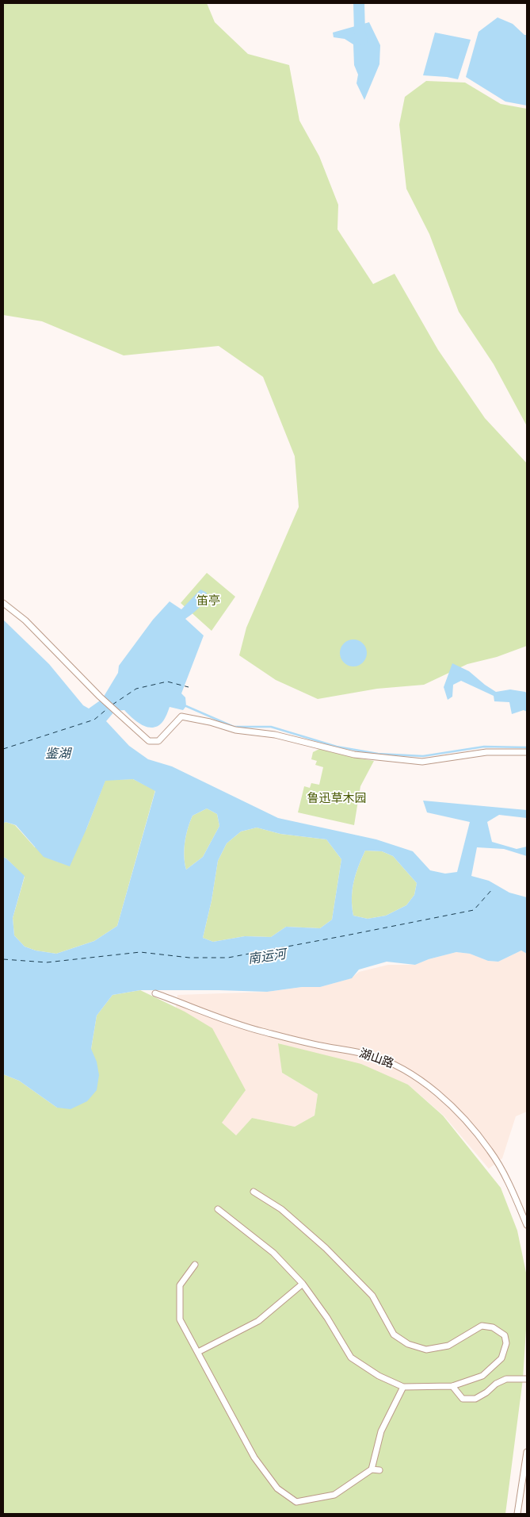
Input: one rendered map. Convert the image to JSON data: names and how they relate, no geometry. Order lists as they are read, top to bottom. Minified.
{"streets":{"street":["湖山路"]},"water":["鉴湖","南运河"],"parks":["笛亭","鲁迅草木园"]}
